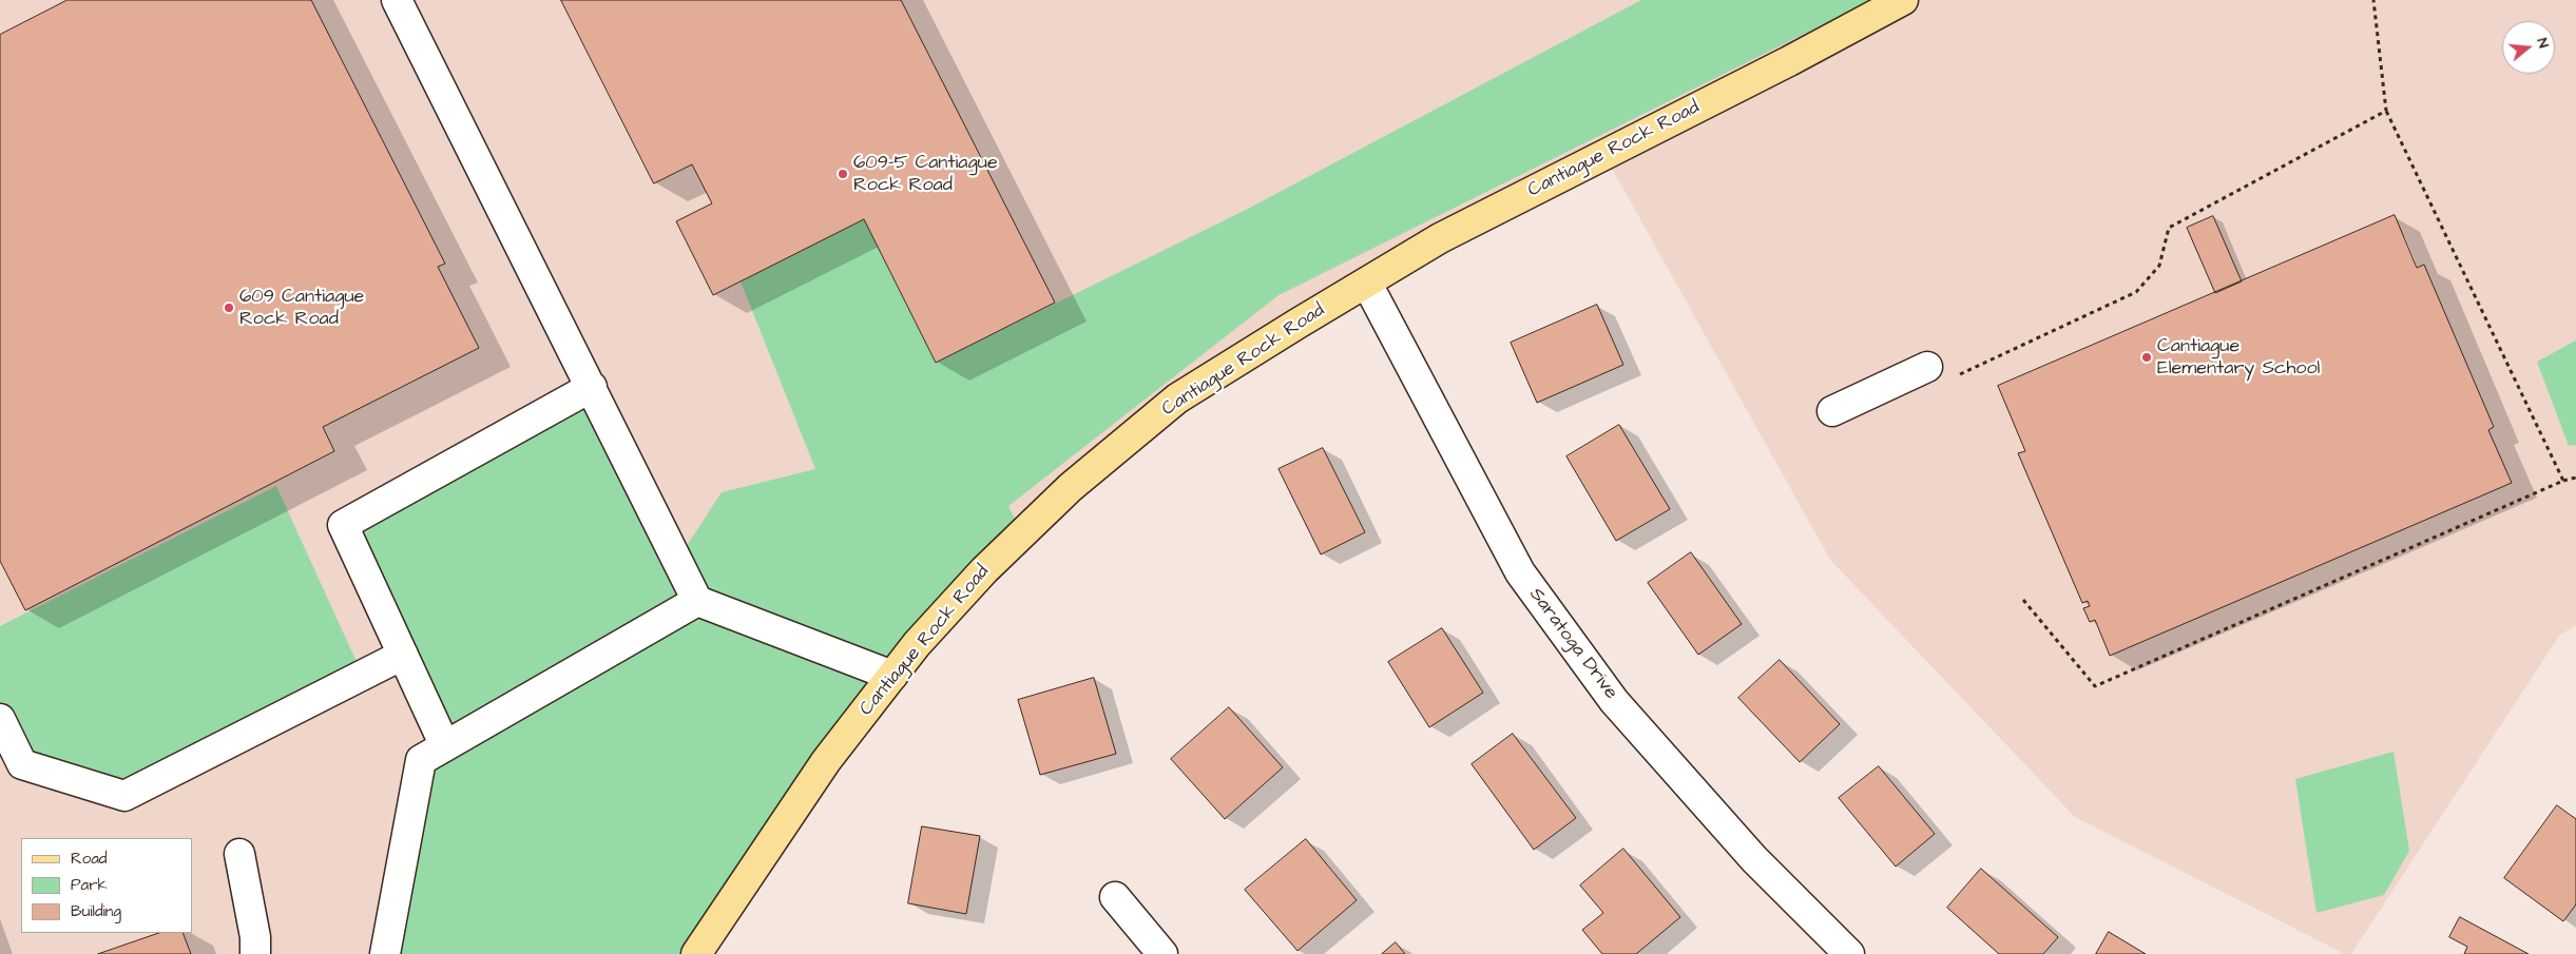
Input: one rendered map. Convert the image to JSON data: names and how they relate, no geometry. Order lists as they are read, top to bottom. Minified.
{"streets":{"main road":["Cantiague Rock Road"],"street":["Saratoga Drive"]},"crossings":[["Cantiague Rock Road","Saratoga Drive"]],"places":["609-5 Cantiague Rock Road","609 Cantiague Rock Road","Cantiague Elementary School"],"legend":["Road","Park","Building"],"north":"right"}
